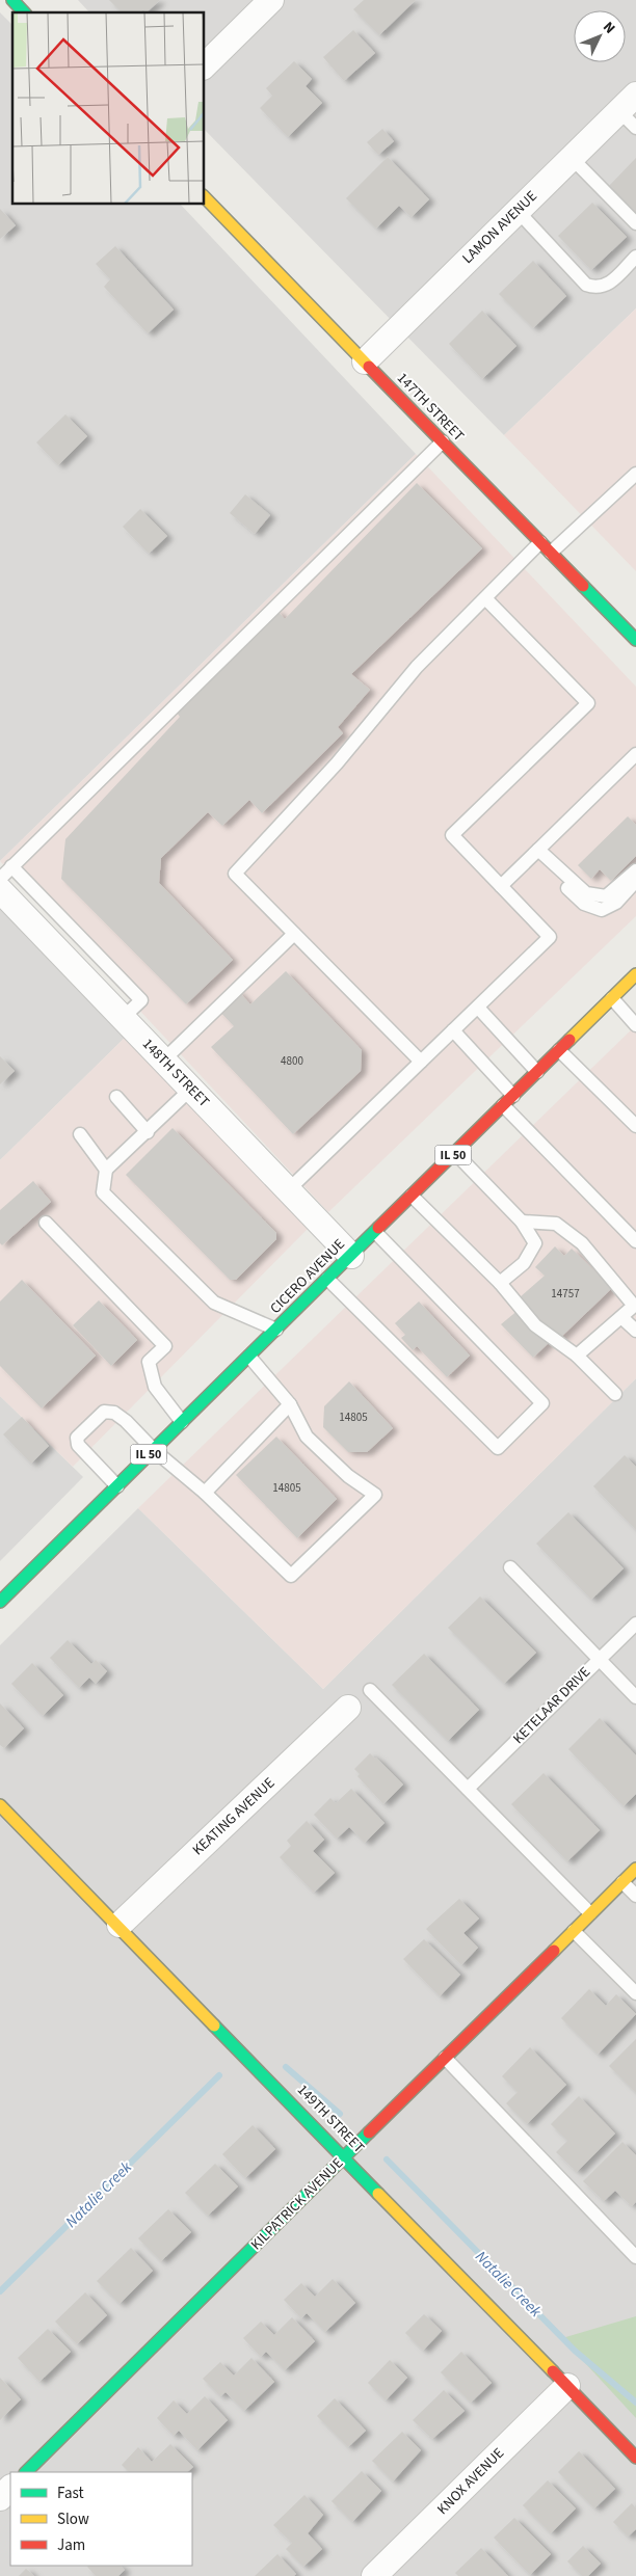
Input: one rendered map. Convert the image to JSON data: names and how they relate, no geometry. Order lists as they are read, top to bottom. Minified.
{"streets":{"street":["LAMON AVENUE","147TH STREET","148TH STREET","IL 50","CICERO AVENUE","KEATING AVENUE","149TH STREET","KILPATRICK AVENUE","KNOX AVENUE"],"lane":["KETELAAR DRIVE"]},"crossings":[["LAMON AVENUE","147TH STREET"],["148TH STREET","CICERO AVENUE"],["KEATING AVENUE","149TH STREET"],["149TH STREET","KILPATRICK AVENUE"],["149TH STREET","KNOX AVENUE"]],"water":["Natalie Creek"],"house_numbers":["4800","14757","14805","14805"],"legend":["Fast","Slow","Jam"],"north":"top right"}
